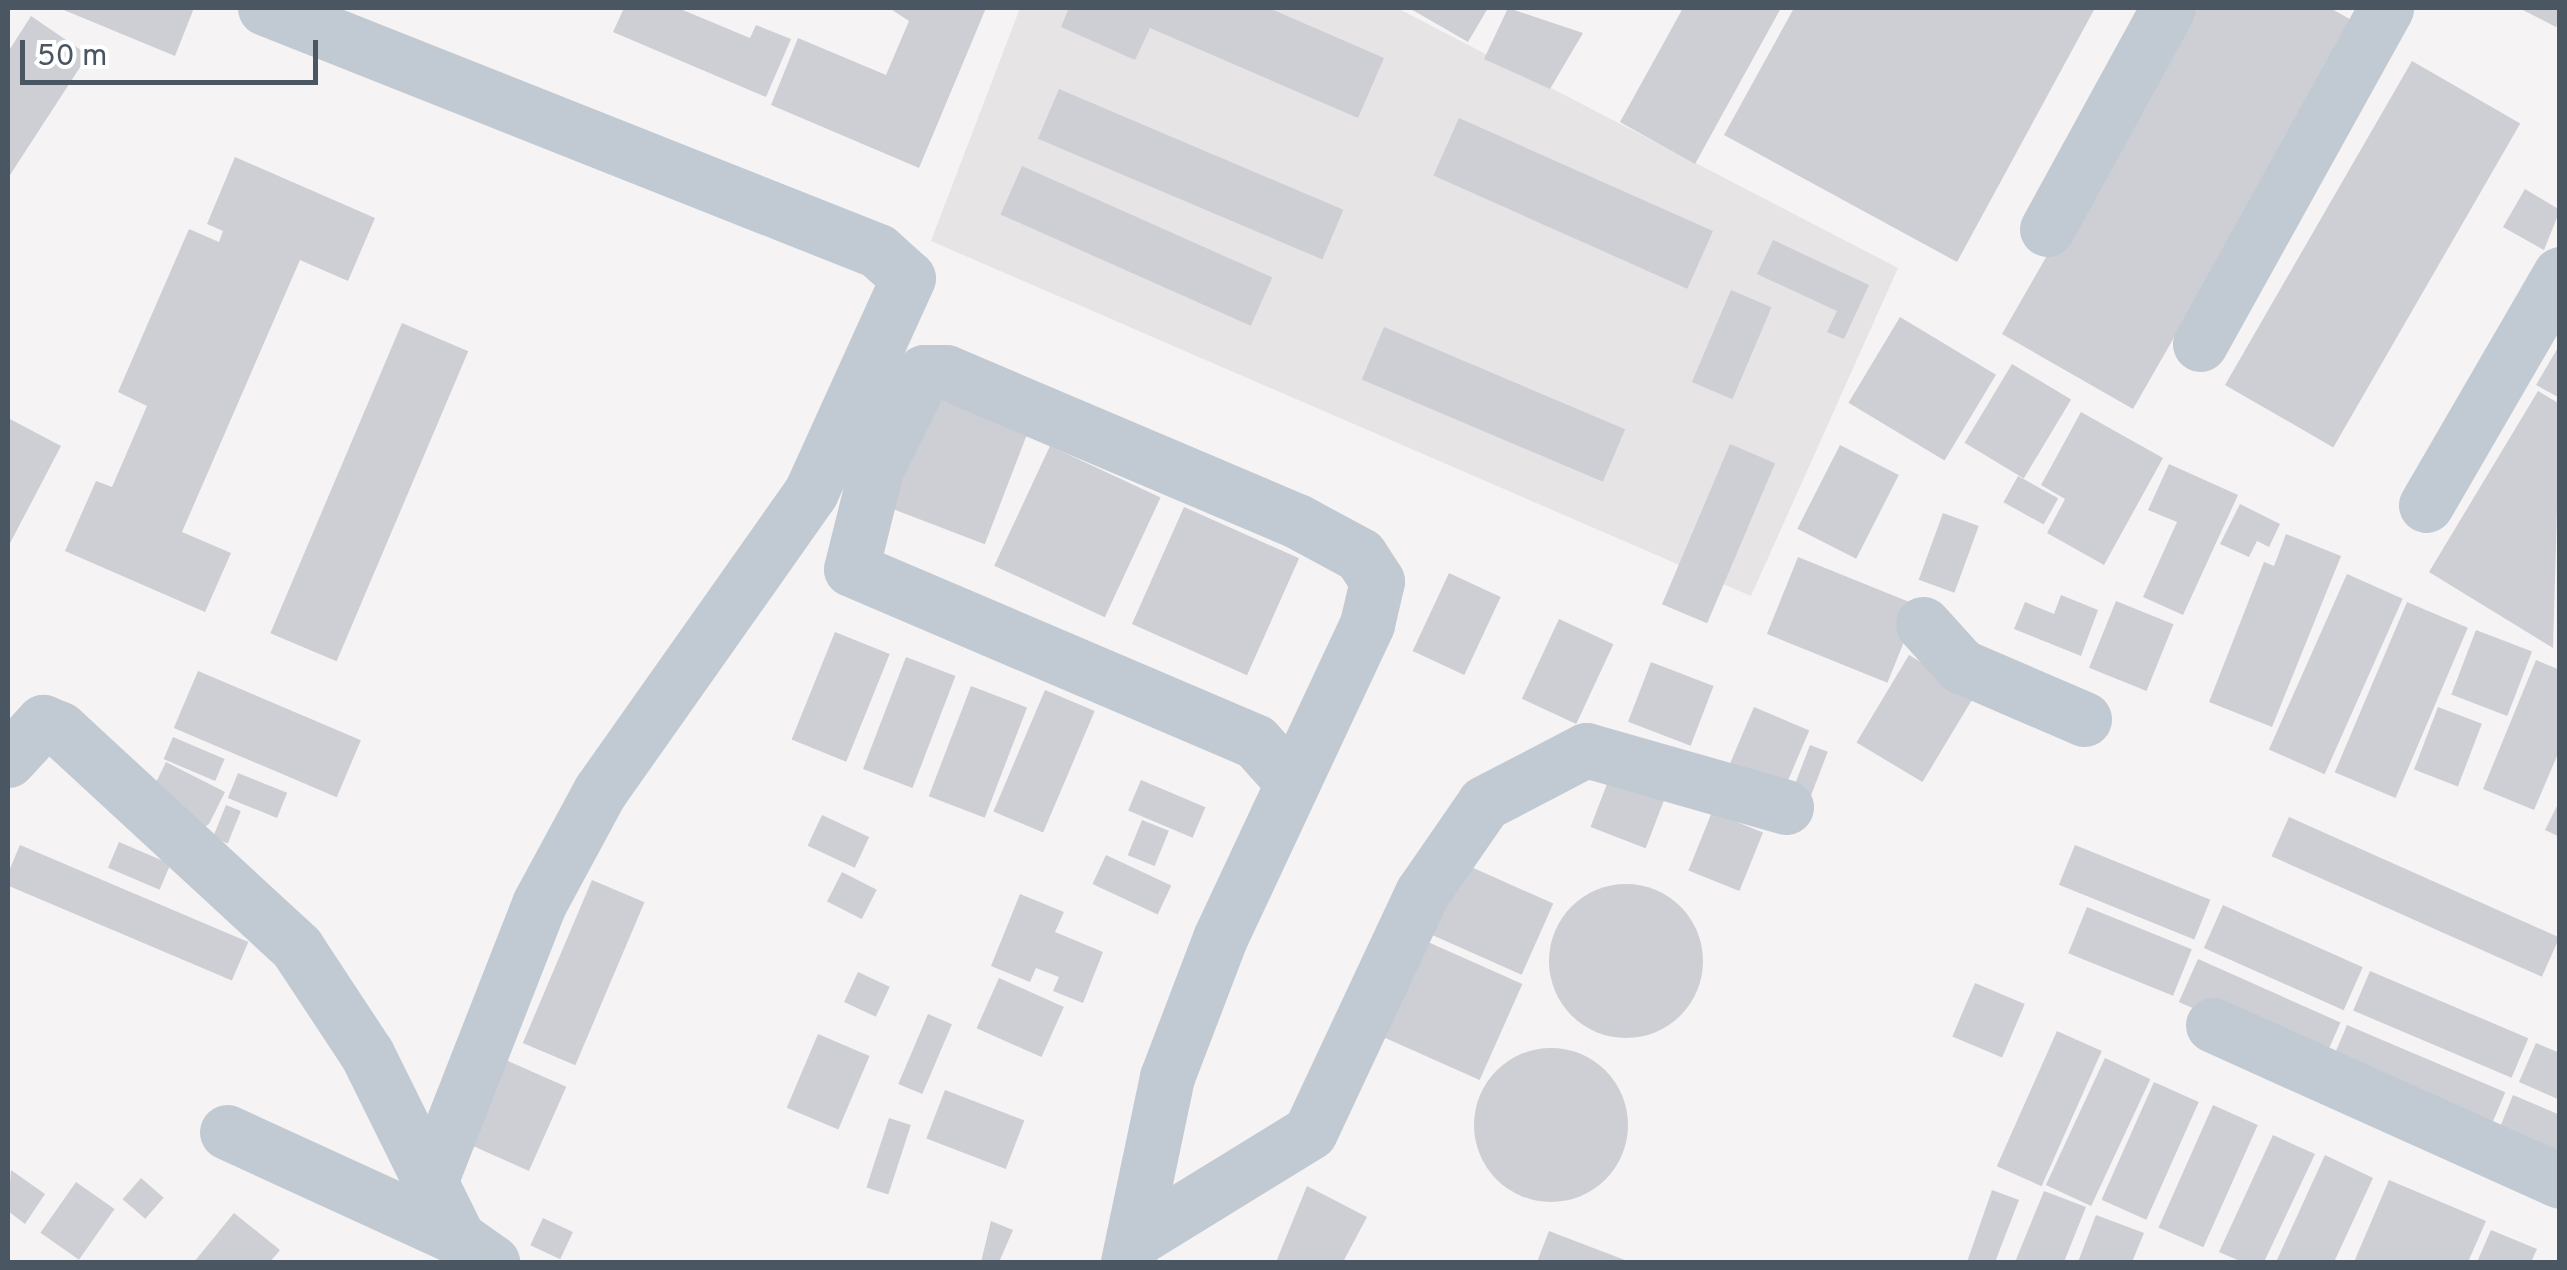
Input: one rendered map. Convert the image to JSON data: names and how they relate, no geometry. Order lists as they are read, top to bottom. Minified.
{"scale_bar":"50 m"}
